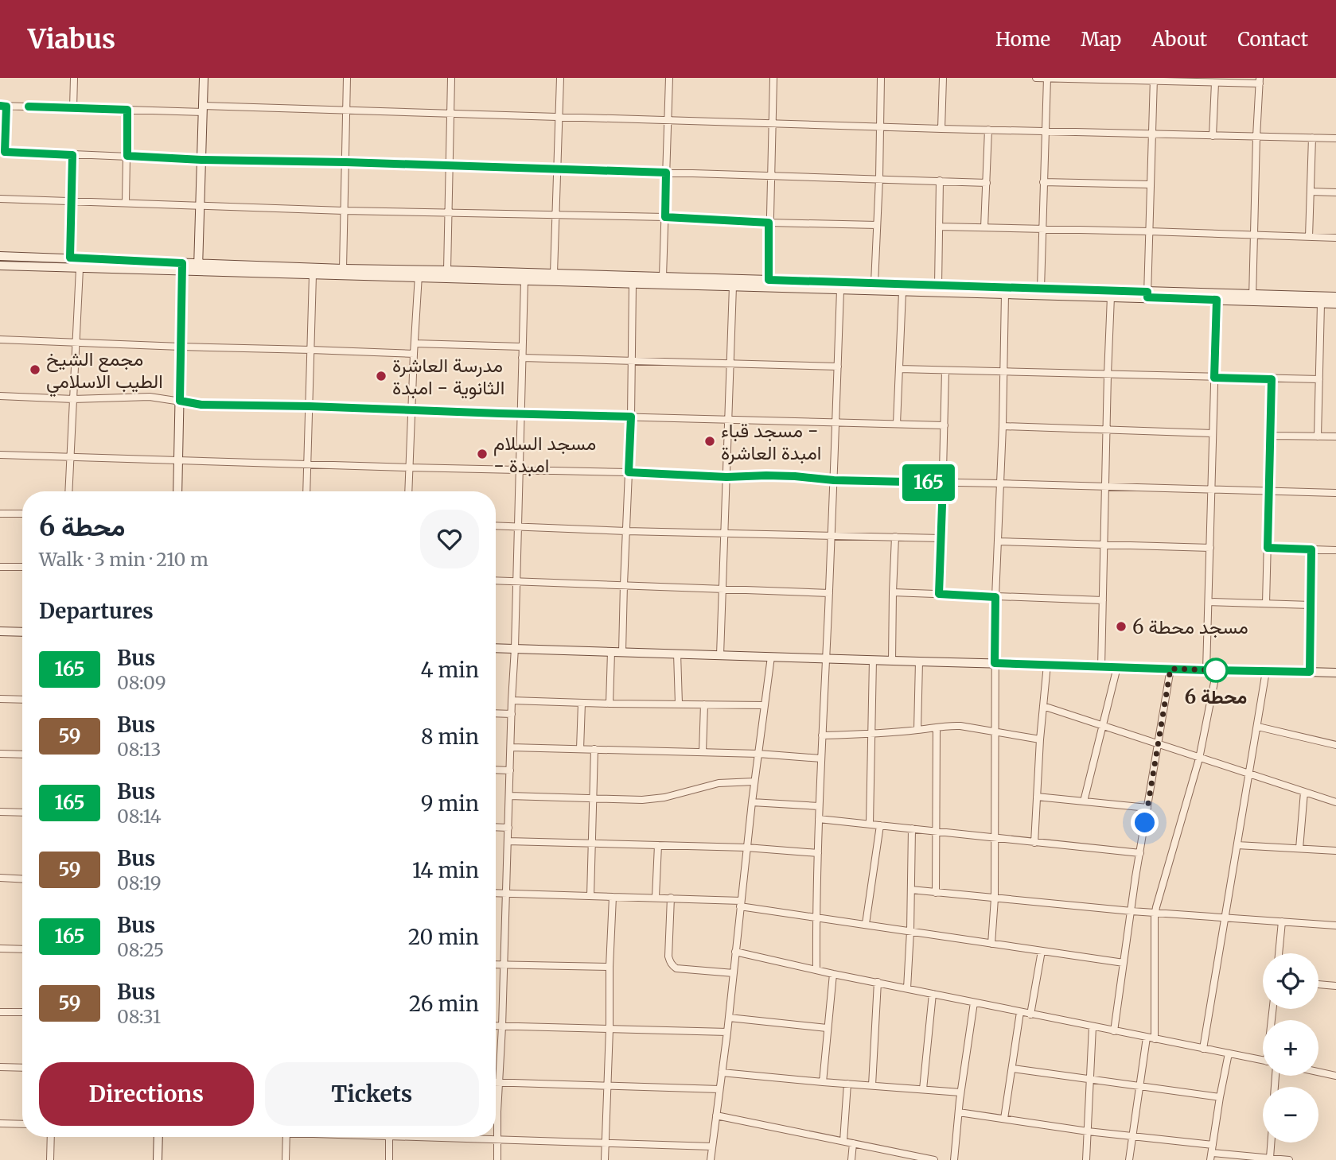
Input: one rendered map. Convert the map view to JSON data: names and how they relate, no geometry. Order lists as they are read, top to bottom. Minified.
{"places":["مجمع الشيخ الطيب الاسلامي","مدرسة العاشرة الثانوية - امبدة","مسجد قباء - امبدة العاشرة","مسجد السلام - امبدة","مسجد محطة 6","محطة 6"],"lines":["bus line 165"],"page":{"header":"Viabus","nav":["Home","Map","About","Contact"],"on_map":"165","heading":[["محطة 6","Walk · 3 min · 210 m"],"Departures"],"list":[{"mark":"165","name":"Bus","note":"08:09","value":"4 min"},{"mark":"59","name":"Bus","note":"08:13","value":"8 min"},{"mark":"165","name":"Bus","note":"08:14","value":"9 min"},{"mark":"59","name":"Bus","note":"08:19","value":"14 min"},{"mark":"165","name":"Bus","note":"08:25","value":"20 min"},{"mark":"59","name":"Bus","note":"08:31","value":"26 min"}],"map_buttons":["+","−"],"buttons":["Directions","Tickets"]}}
